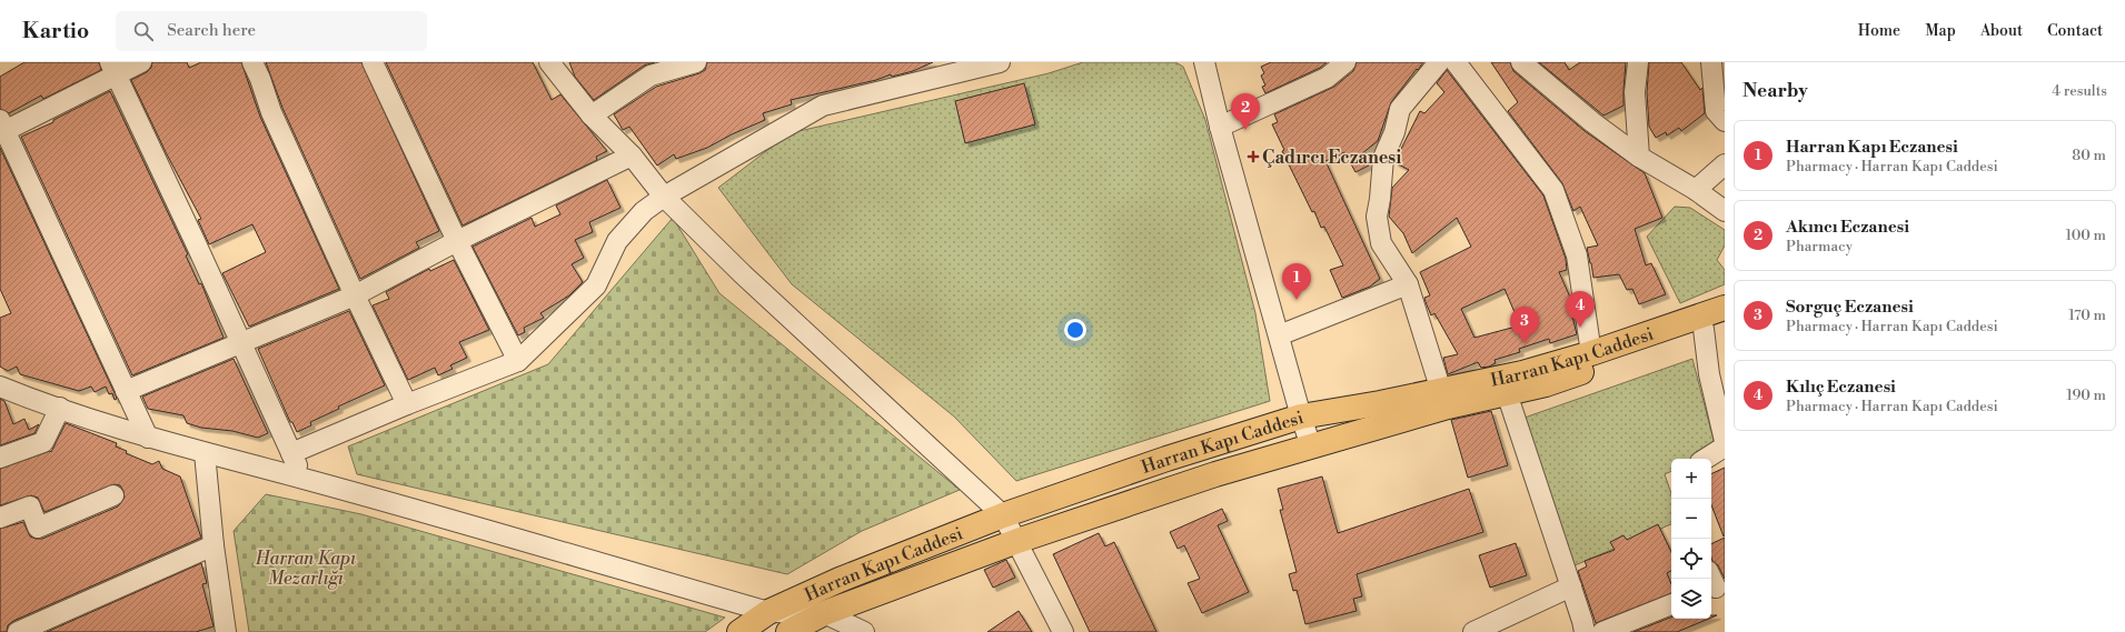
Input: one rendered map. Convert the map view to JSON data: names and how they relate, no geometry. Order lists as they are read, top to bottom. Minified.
{"streets":{"main road":["Harran Kapı Caddesi"]},"parks":["Harran Kapı Mezarlığı"],"places":{"health":["Çadırcı Eczanesi"]},"page":{"header":"Kartio","search":"Search here","nav":["Home","Map","About","Contact"],"heading":["Nearby","4 results"],"pins":["2","1","4","3"],"list":[{"mark":"1","name":"Harran Kapı Eczanesi","note":"Pharmacy · Harran Kapı Caddesi","value":"80 m"},{"mark":"2","name":"Akıncı Eczanesi","note":"Pharmacy","value":"100 m"},{"mark":"3","name":"Sorguç Eczanesi","note":"Pharmacy · Harran Kapı Caddesi","value":"170 m"},{"mark":"4","name":"Kılıç Eczanesi","note":"Pharmacy · Harran Kapı Caddesi","value":"190 m"}],"map_buttons":["+","−"]}}
